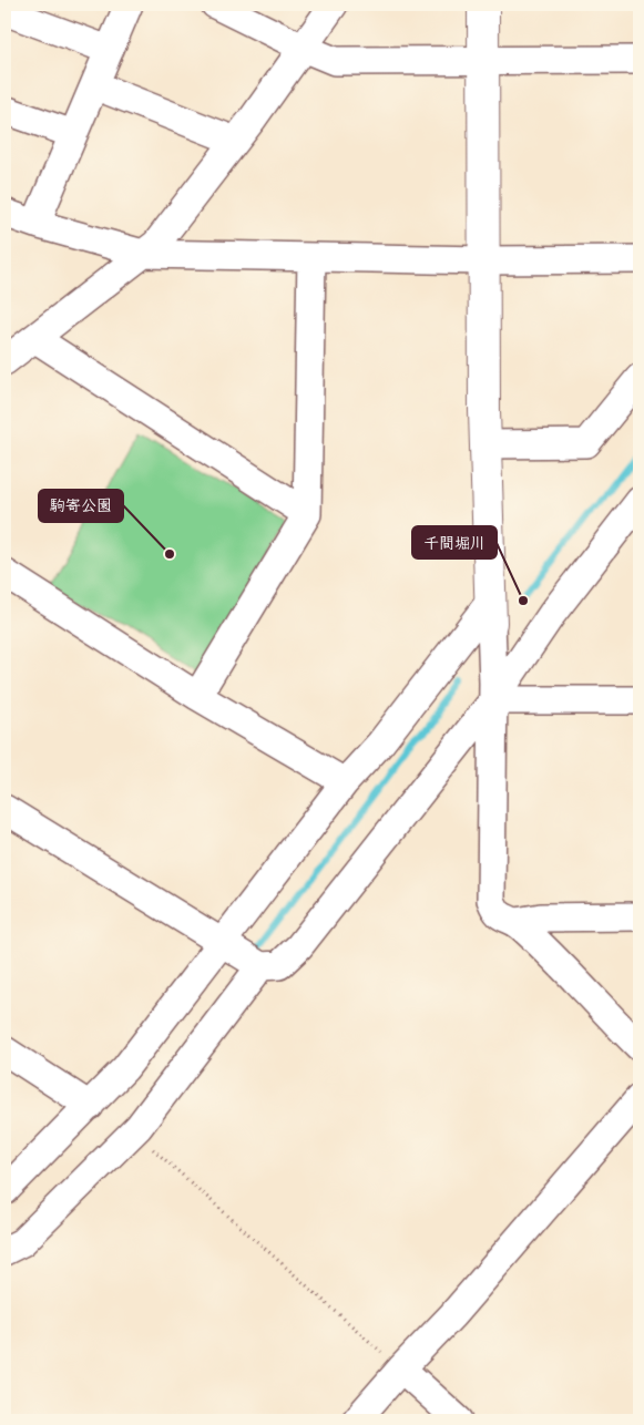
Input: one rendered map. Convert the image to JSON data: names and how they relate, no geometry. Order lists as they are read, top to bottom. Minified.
{"places":["駒寄公園","千間堀川"]}
